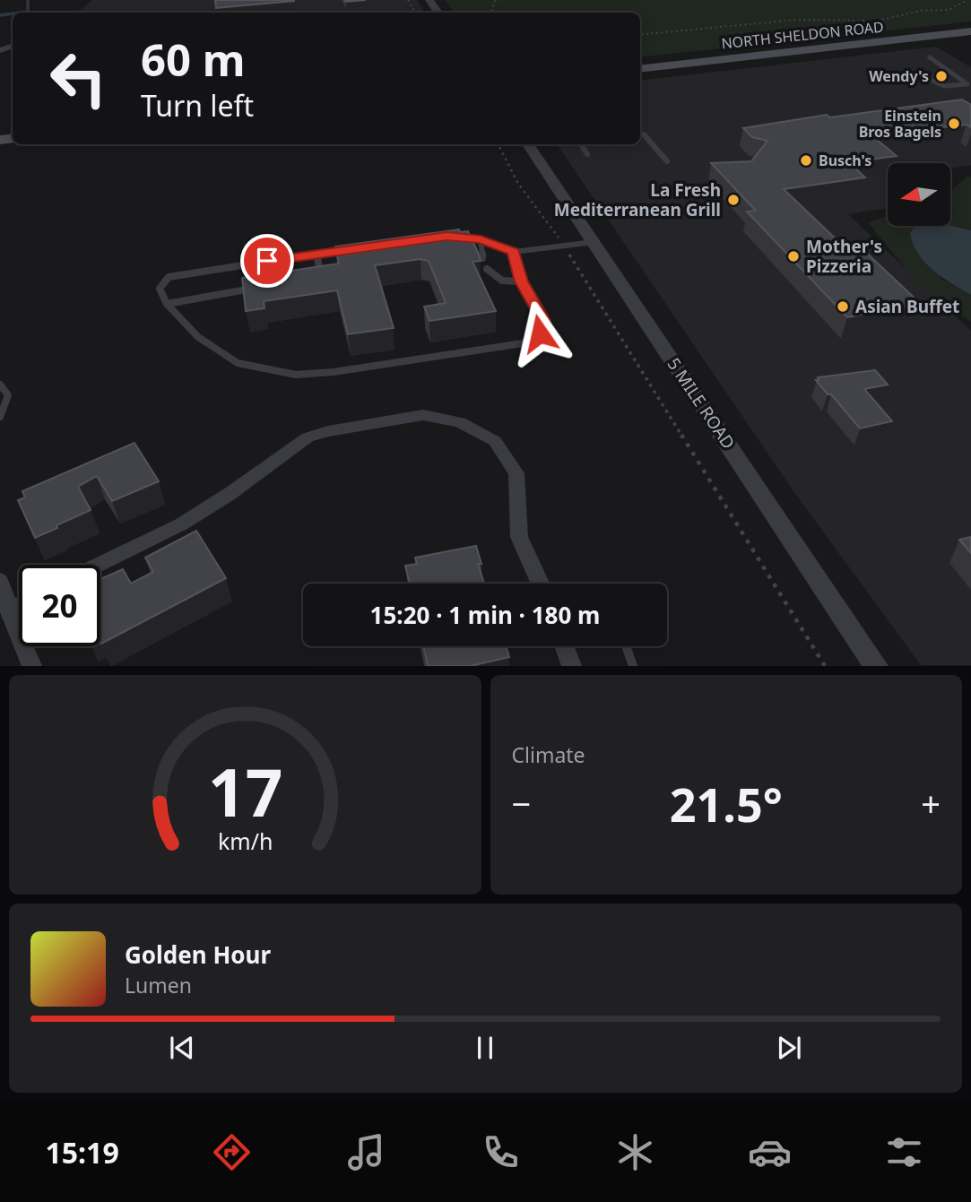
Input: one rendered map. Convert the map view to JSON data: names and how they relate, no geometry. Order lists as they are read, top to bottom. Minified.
{"streets":{"main road":["NORTH SHELDON ROAD"],"street":["5 MILE ROAD"]},"places":["Wendy's","Einstein Bros Bagels","Busch's","La Fresh Mediterranean Grill","Mother's Pizzeria","Asian Buffet"],"north":"left","page":{"turn":["60 m","Turn left"],"limit":"20","trip":"15:20 · 1 min · 180 m","tile":"Climate","heat":["−","21.5°","+"],"song":["Golden Hour","Lumen"],"tabs":"15:19","gauge":["17","km/h"]}}
